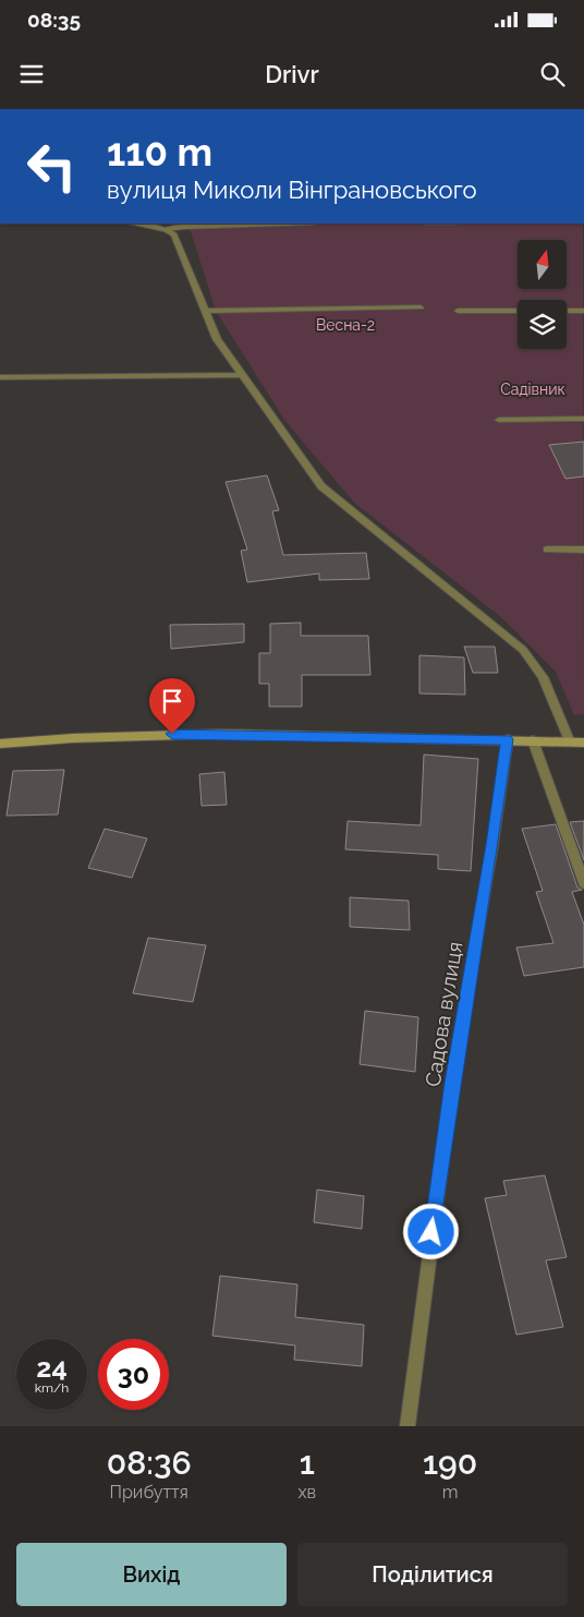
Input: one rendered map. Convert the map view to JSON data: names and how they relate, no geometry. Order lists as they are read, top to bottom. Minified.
{"streets":{"street":["Садова вулиця"]},"parks":["Весна-2","Садівник"],"north":"top","page":{"status":"08:35","header":"Drivr","turn":["110 m","вулиця Миколи Вінграновського"],"speed":"24 km/h","limit":"30","eta":["08:36","Прибуття","1","хв","190","m"],"buttons":["Вихід","Поділитися"]}}
